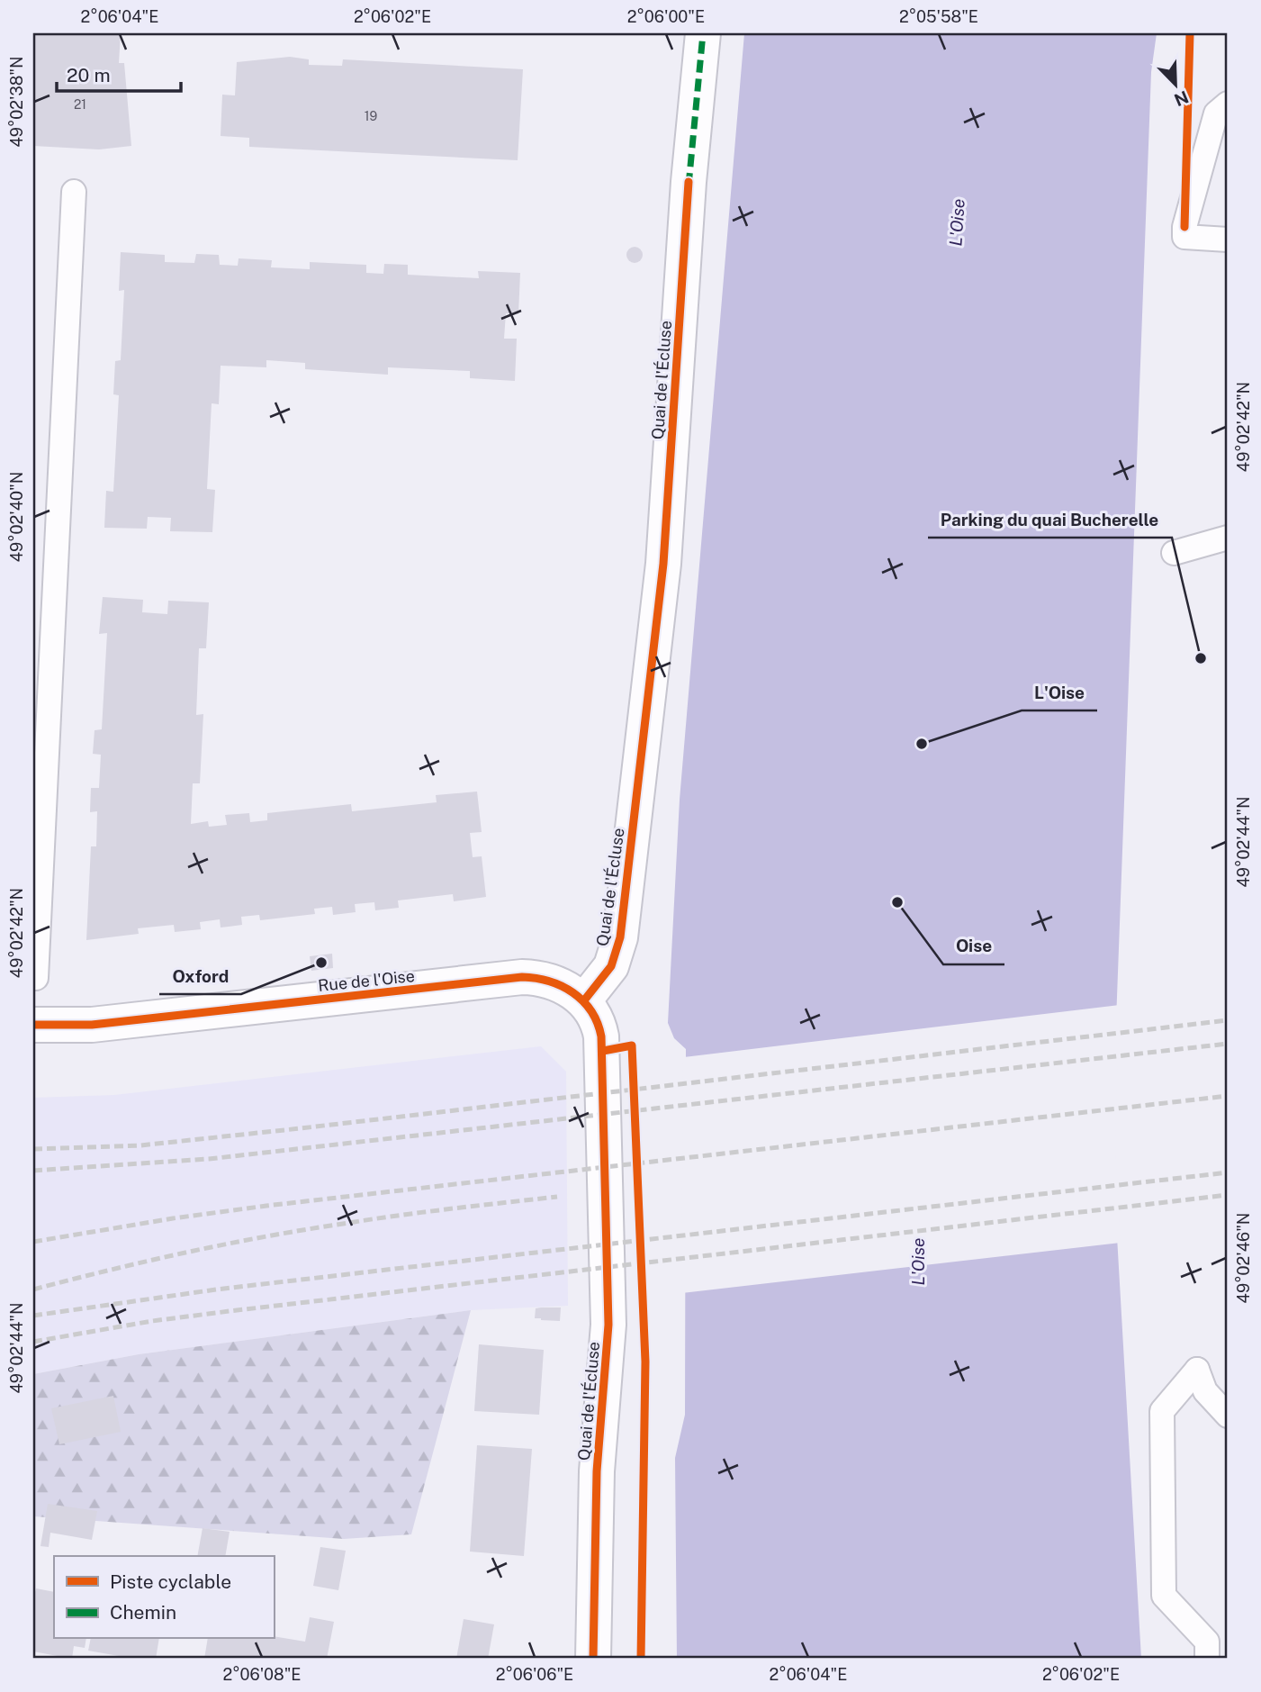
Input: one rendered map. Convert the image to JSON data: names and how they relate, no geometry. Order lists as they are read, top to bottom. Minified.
{"streets":{"street":["Quai de l'Écluse","Rue de l'Oise"]},"crossings":[["Quai de l'Écluse","Rue de l'Oise"]],"water":["L'Oise"],"places":["Parking du quai Bucherelle","L'Oise","Oise","Oxford"],"house_numbers":["21","19"],"legend":["Piste cyclable","Chemin"],"scale_bar":"20 m","north":"bottom right","coordinates":["2°06'04\"E","2°06'02\"E","2°06'00\"E","2°05'58\"E","49°02'38\"N","49°02'42\"N","49°02'40\"N","49°02'44\"N","49°02'46\"N","2°06'08\"E","2°06'06\"E"]}
